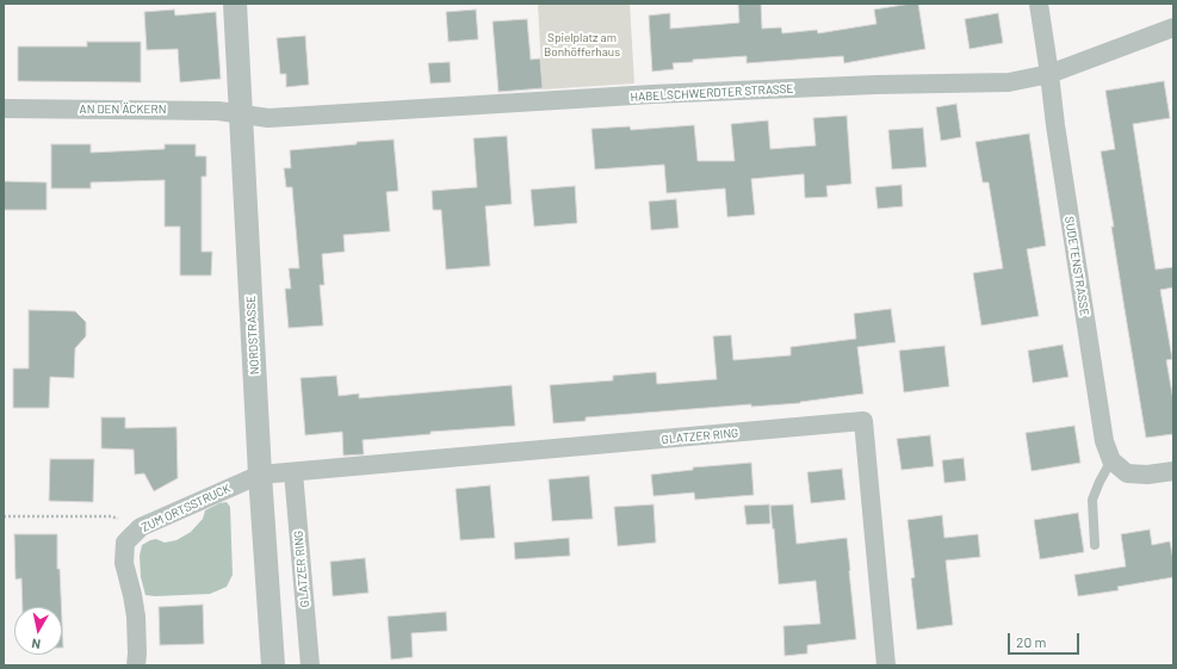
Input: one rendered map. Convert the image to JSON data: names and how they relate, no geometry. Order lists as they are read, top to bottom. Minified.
{"streets":{"street":["HABELSCHWERDTER STRASSE","AN DEN ÄCKERN","SUDETENSTRASSE","NORDSTRASSE","GLATZER RING","ZUM ORTSSTRUCK"]},"crossings":[["HABELSCHWERDTER STRASSE","AN DEN ÄCKERN"],["HABELSCHWERDTER STRASSE","SUDETENSTRASSE"],["HABELSCHWERDTER STRASSE","NORDSTRASSE"],["AN DEN ÄCKERN","NORDSTRASSE"],["NORDSTRASSE","GLATZER RING"],["NORDSTRASSE","ZUM ORTSSTRUCK"],["GLATZER RING","ZUM ORTSSTRUCK"]],"parks":["Spielplatz am Bonhöfferhaus"],"scale_bar":"20 m","north":"bottom"}
